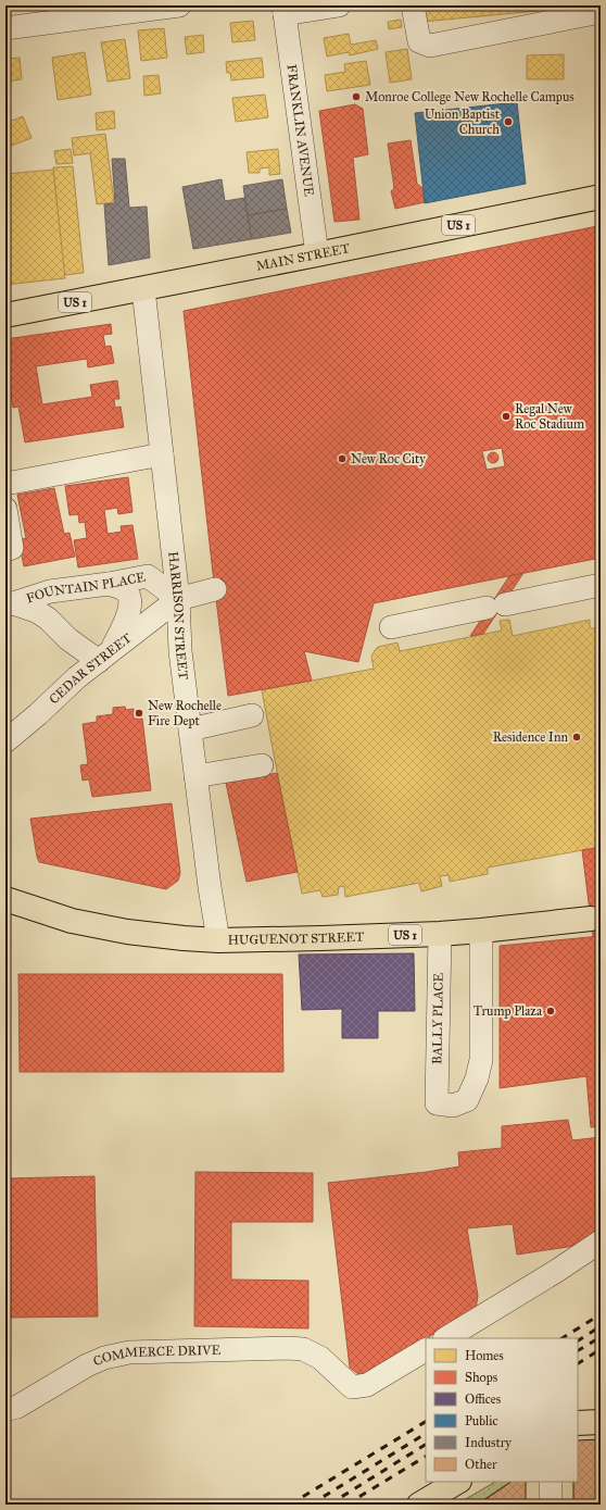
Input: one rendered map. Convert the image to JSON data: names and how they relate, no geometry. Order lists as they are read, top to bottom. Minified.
{"streets":{"main road":["US 1","MAIN STREET","HUGUENOT STREET"],"street":["FRANKLIN AVENUE","FOUNTAIN PLACE","HARRISON STREET","CEDAR STREET","BALLY PLACE","COMMERCE DRIVE"]},"crossings":[["FRANKLIN AVENUE","MAIN STREET"],["MAIN STREET","HARRISON STREET"],["FOUNTAIN PLACE","HARRISON STREET"],["FOUNTAIN PLACE","CEDAR STREET"],["HARRISON STREET","CEDAR STREET"],["HARRISON STREET","HUGUENOT STREET"],["HUGUENOT STREET","BALLY PLACE"]],"places":["Monroe College New Rochelle Campus","Union Baptist Church","Regal New Roc Stadium","New Roc City","New Rochelle Fire Dept","Residence Inn","Trump Plaza"],"legend":["Homes","Shops","Offices","Public","Industry","Other"]}
